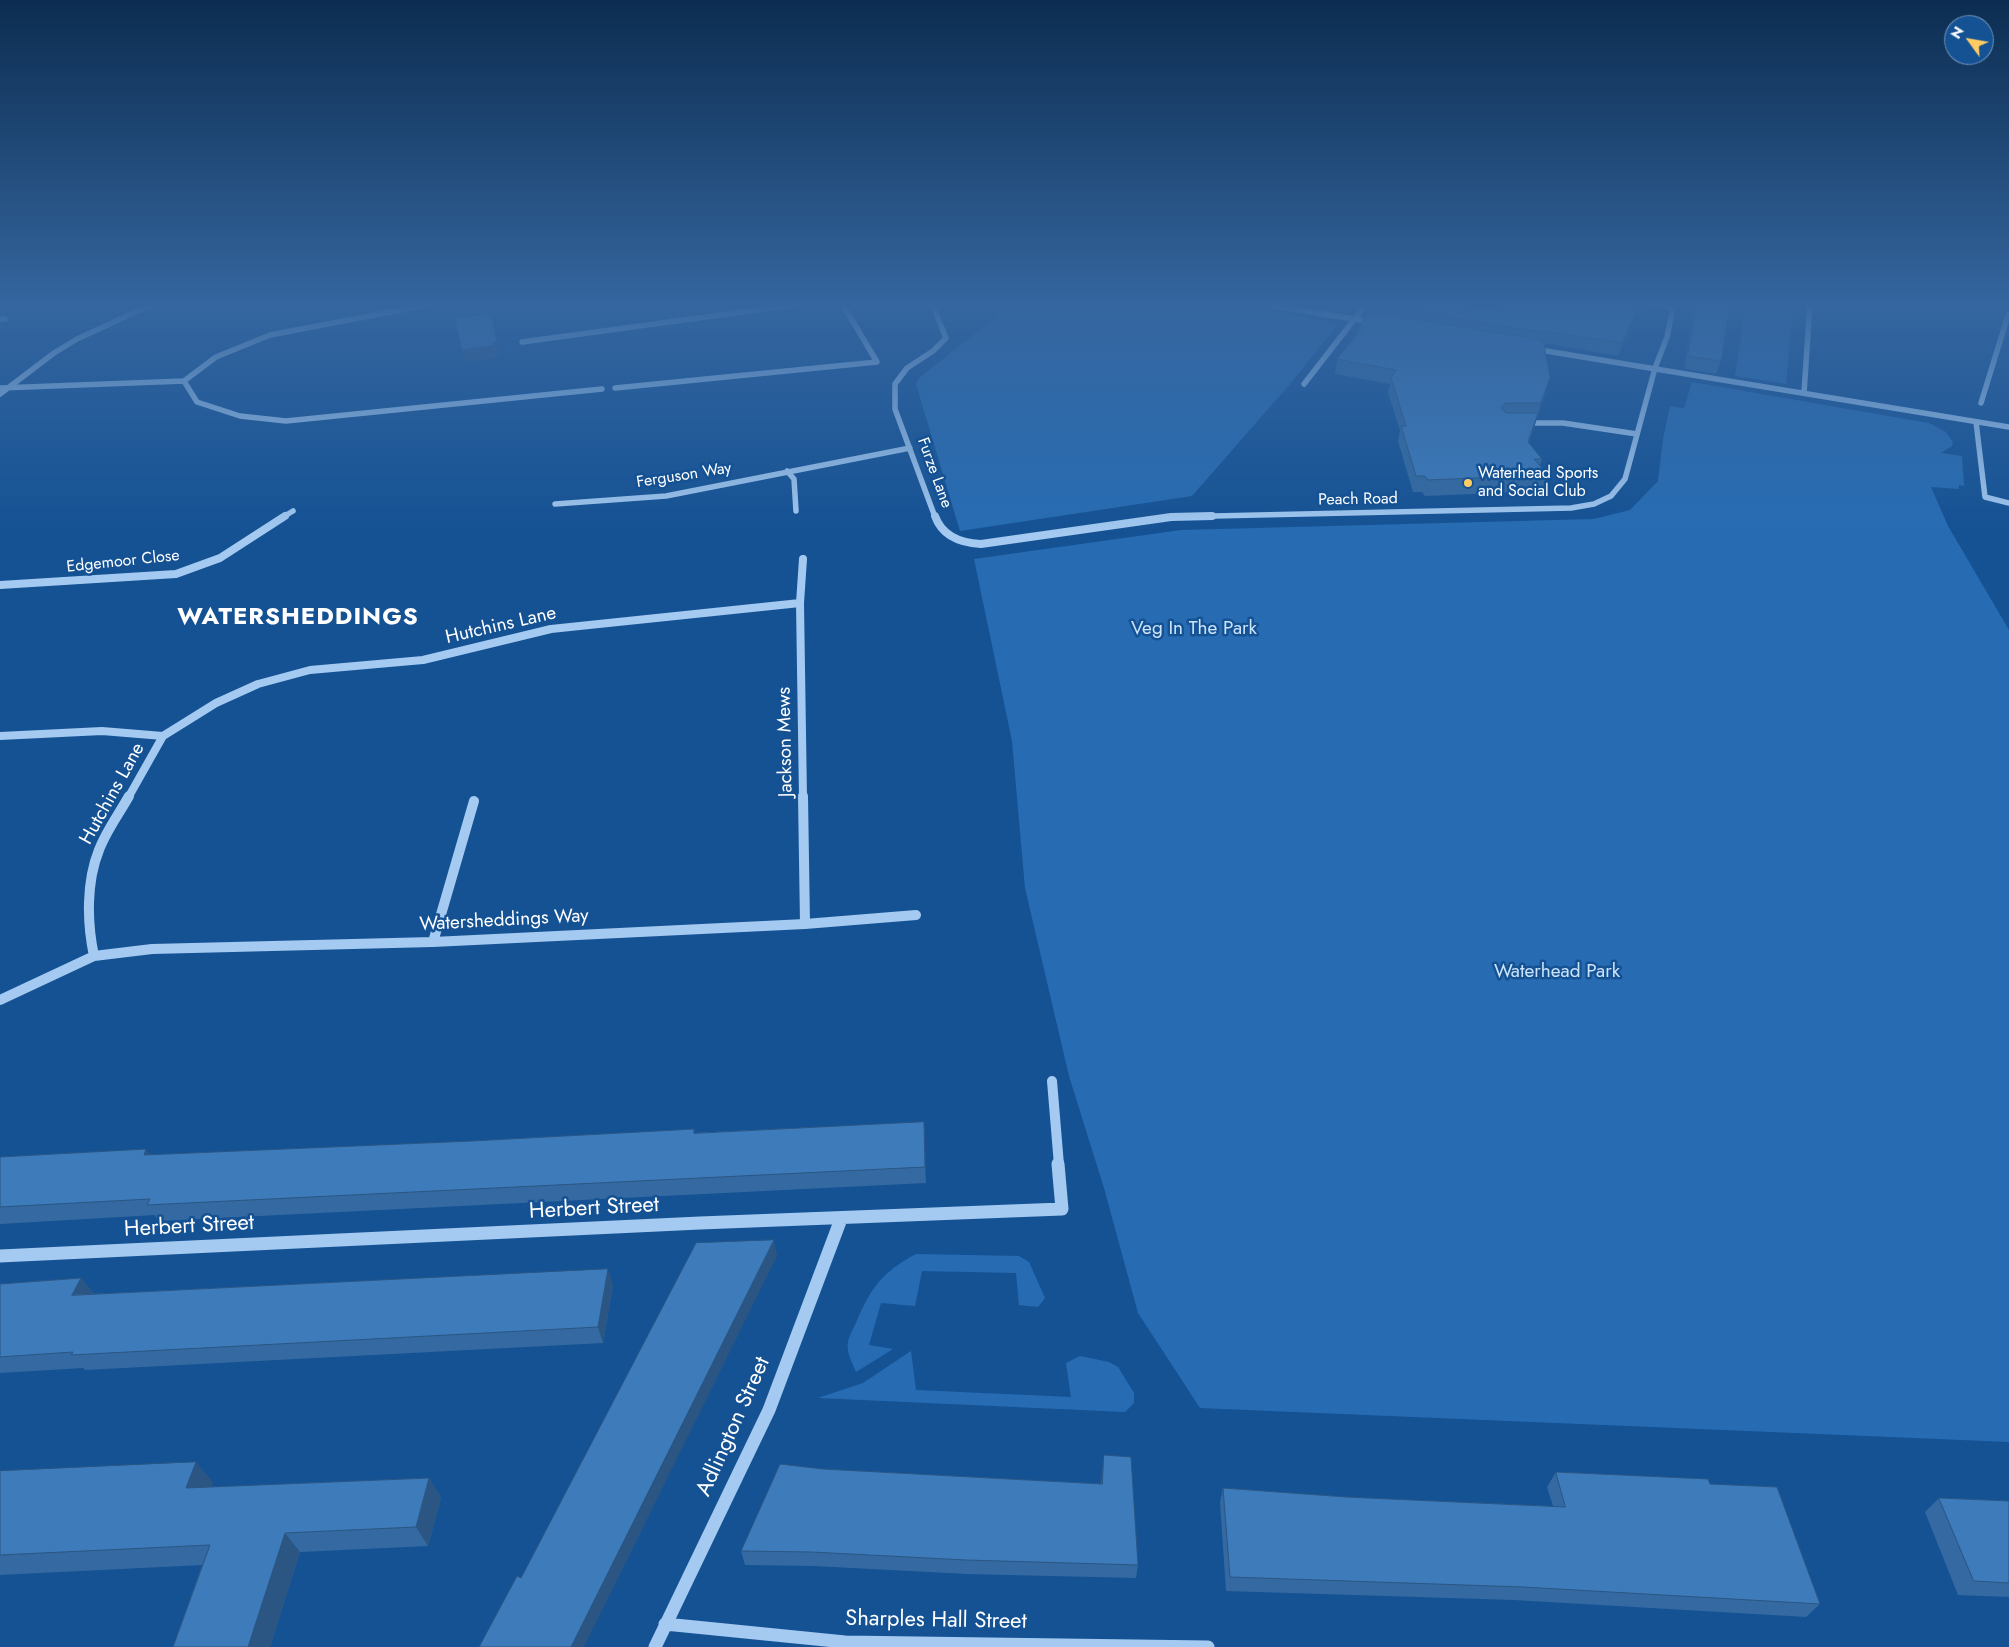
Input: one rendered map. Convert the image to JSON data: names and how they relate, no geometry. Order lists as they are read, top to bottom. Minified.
{"streets":{"street":["Furze Lane","Ferguson Way","Peach Road","Edgemoor Close","Hutchins Lane","Jackson Mews","Watersheddings Way","Herbert Street","Adlington Street","Sharples Hall Street"]},"crossings":[["Furze Lane","Ferguson Way"],["Furze Lane","Peach Road"],["Hutchins Lane","Jackson Mews"],["Hutchins Lane","Watersheddings Way"],["Jackson Mews","Watersheddings Way"],["Herbert Street","Adlington Street"],["Adlington Street","Sharples Hall Street"]],"districts":["WATERSHEDDINGS"],"parks":["Veg In The Park","Waterhead Park"],"places":["Waterhead Sports and Social Club"],"north":"top left"}
